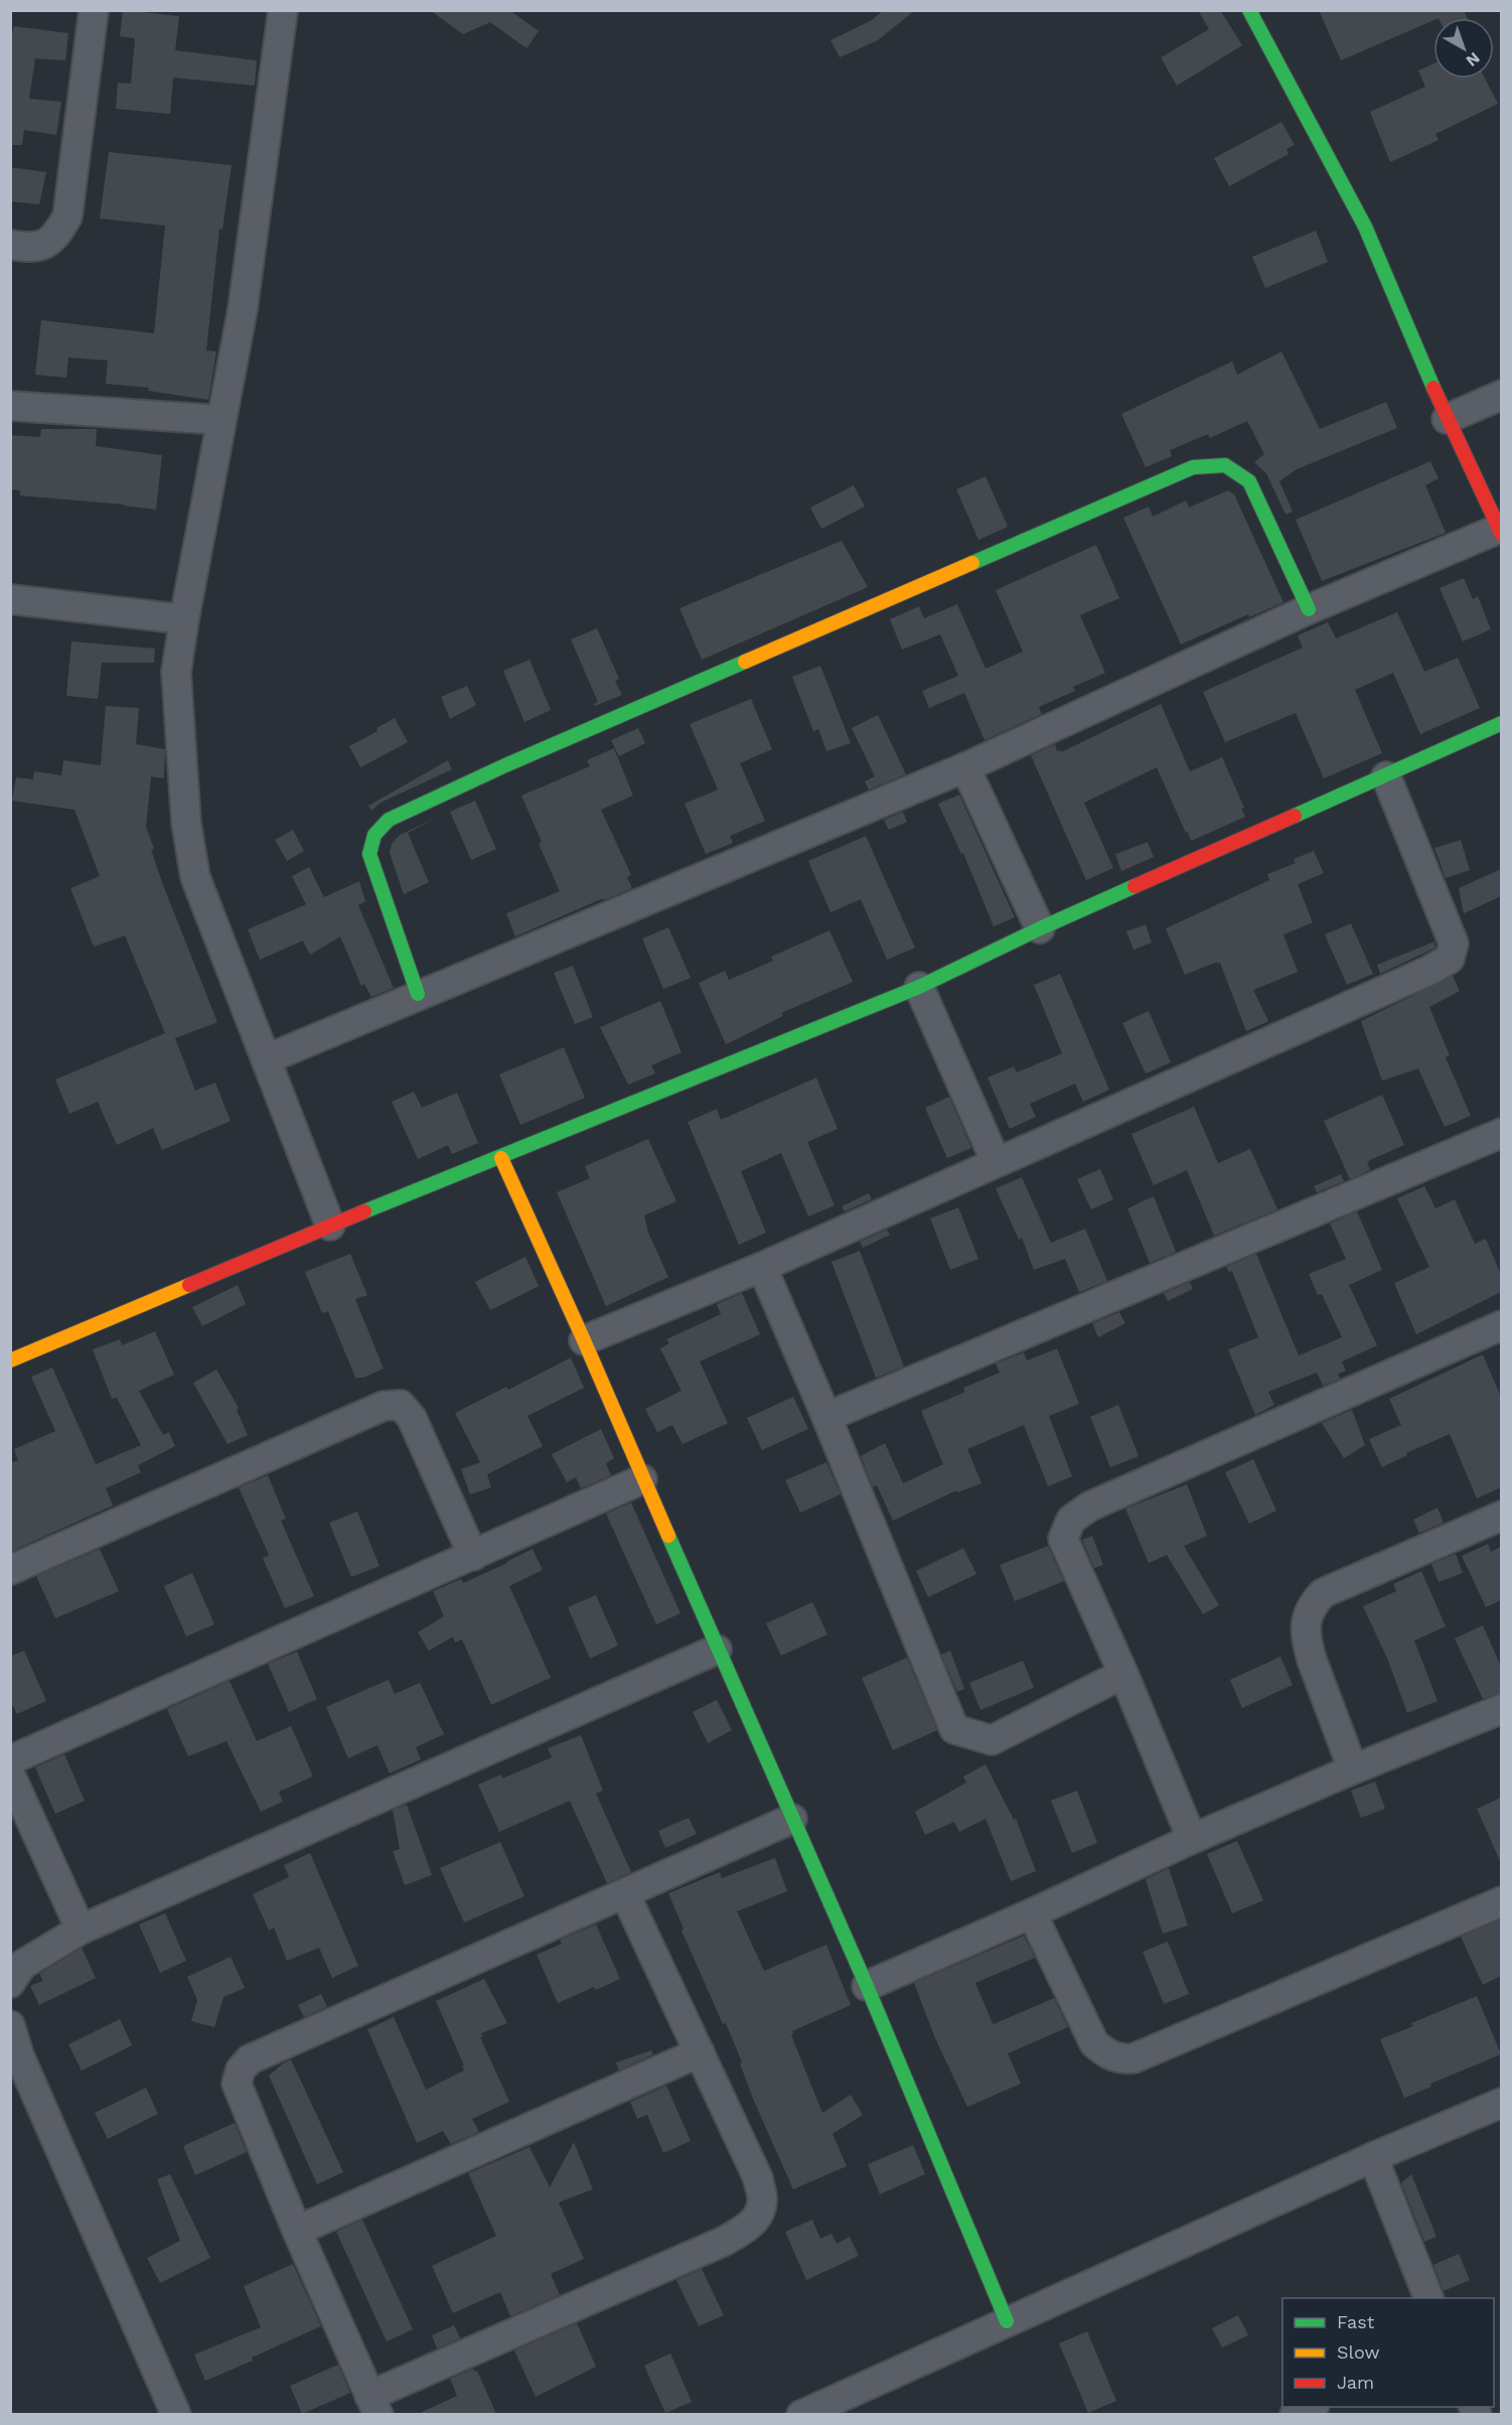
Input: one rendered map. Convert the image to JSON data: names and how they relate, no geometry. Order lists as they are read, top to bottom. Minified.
{"legend":["Fast","Slow","Jam"],"north":"bottom right"}
